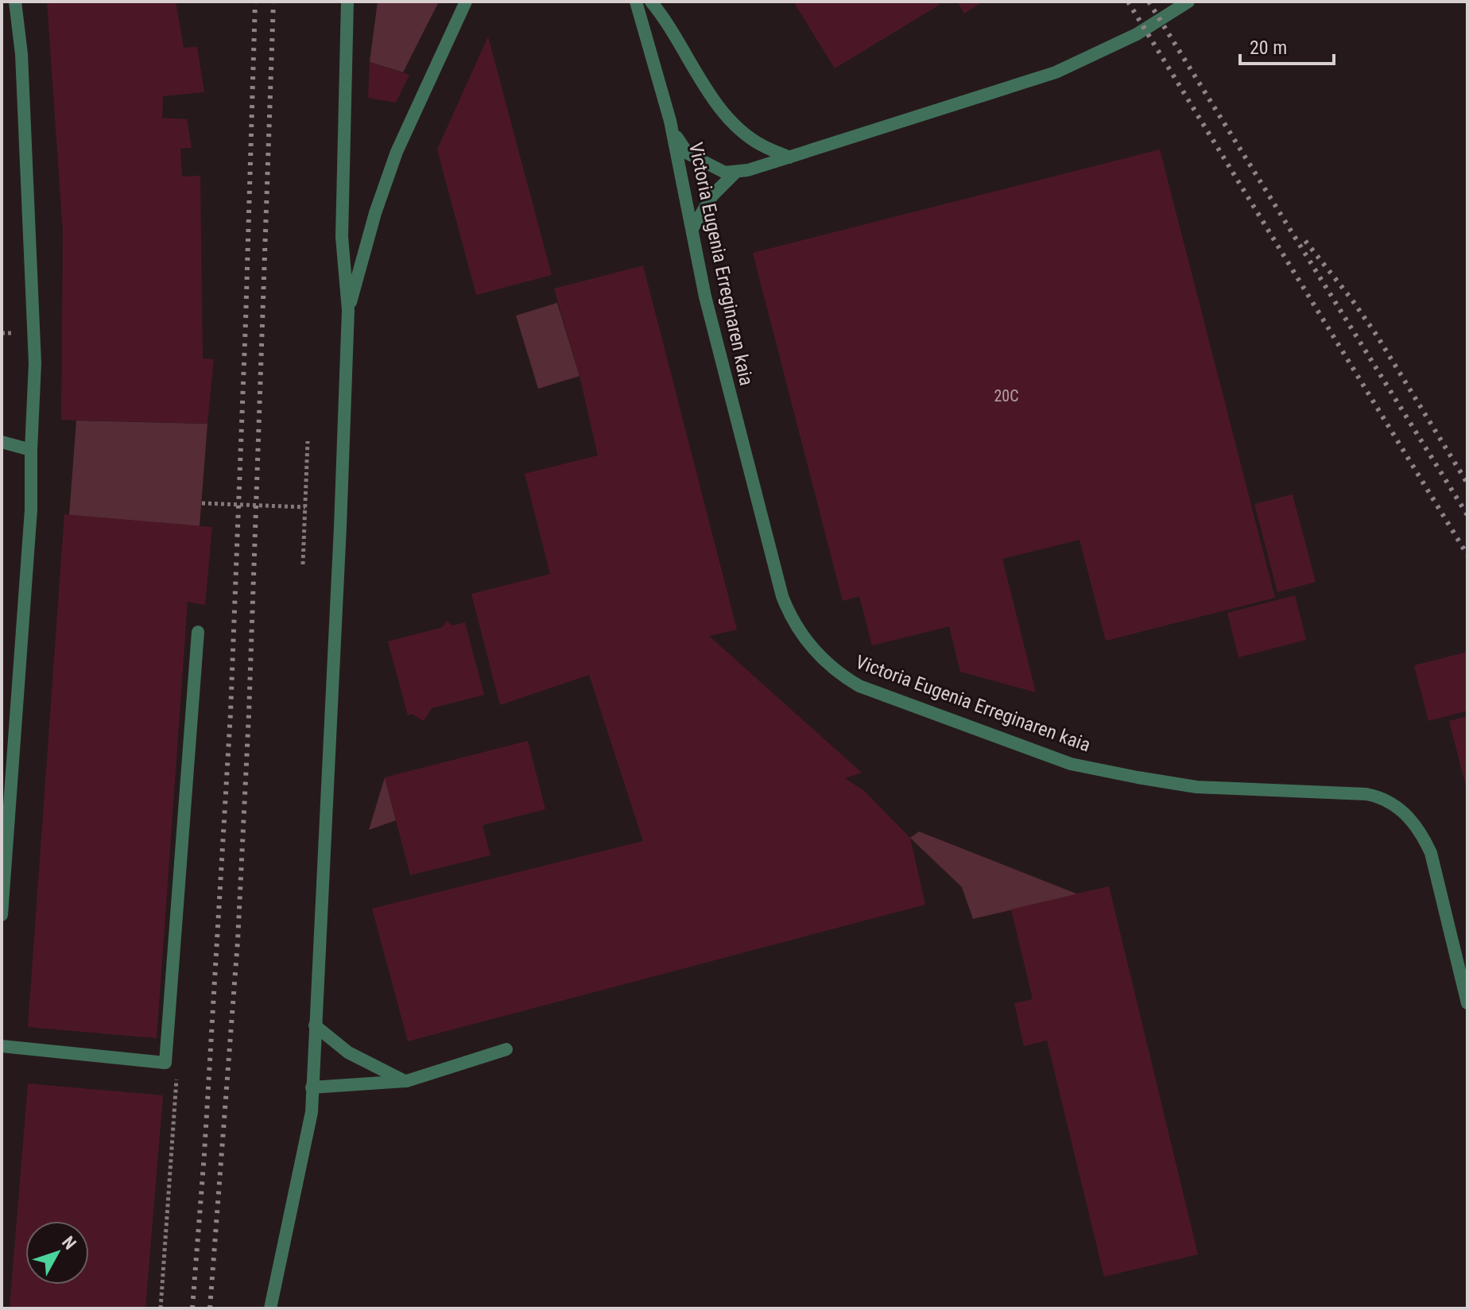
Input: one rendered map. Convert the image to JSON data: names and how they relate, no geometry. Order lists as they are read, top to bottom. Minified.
{"streets":{"street":["Victoria Eugenia Erreginaren kaia"]},"house_numbers":["20C"],"scale_bar":"20 m","north":"top right"}
